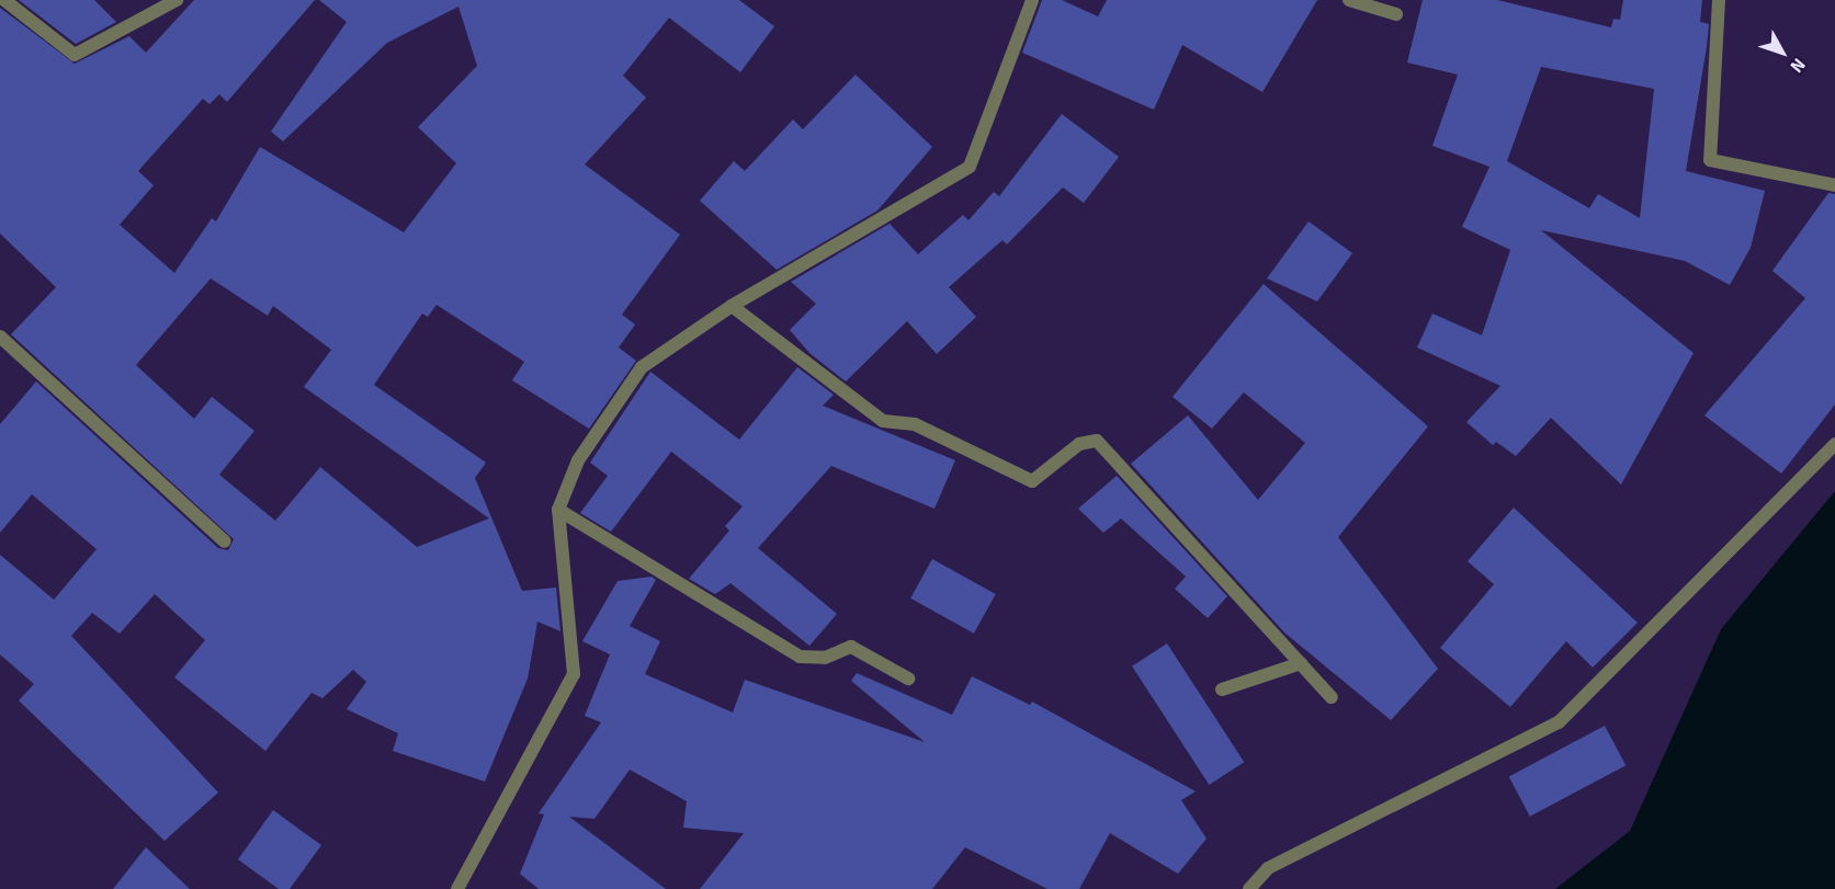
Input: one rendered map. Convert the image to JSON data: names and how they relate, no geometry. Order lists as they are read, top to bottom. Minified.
{"north":"bottom right"}
